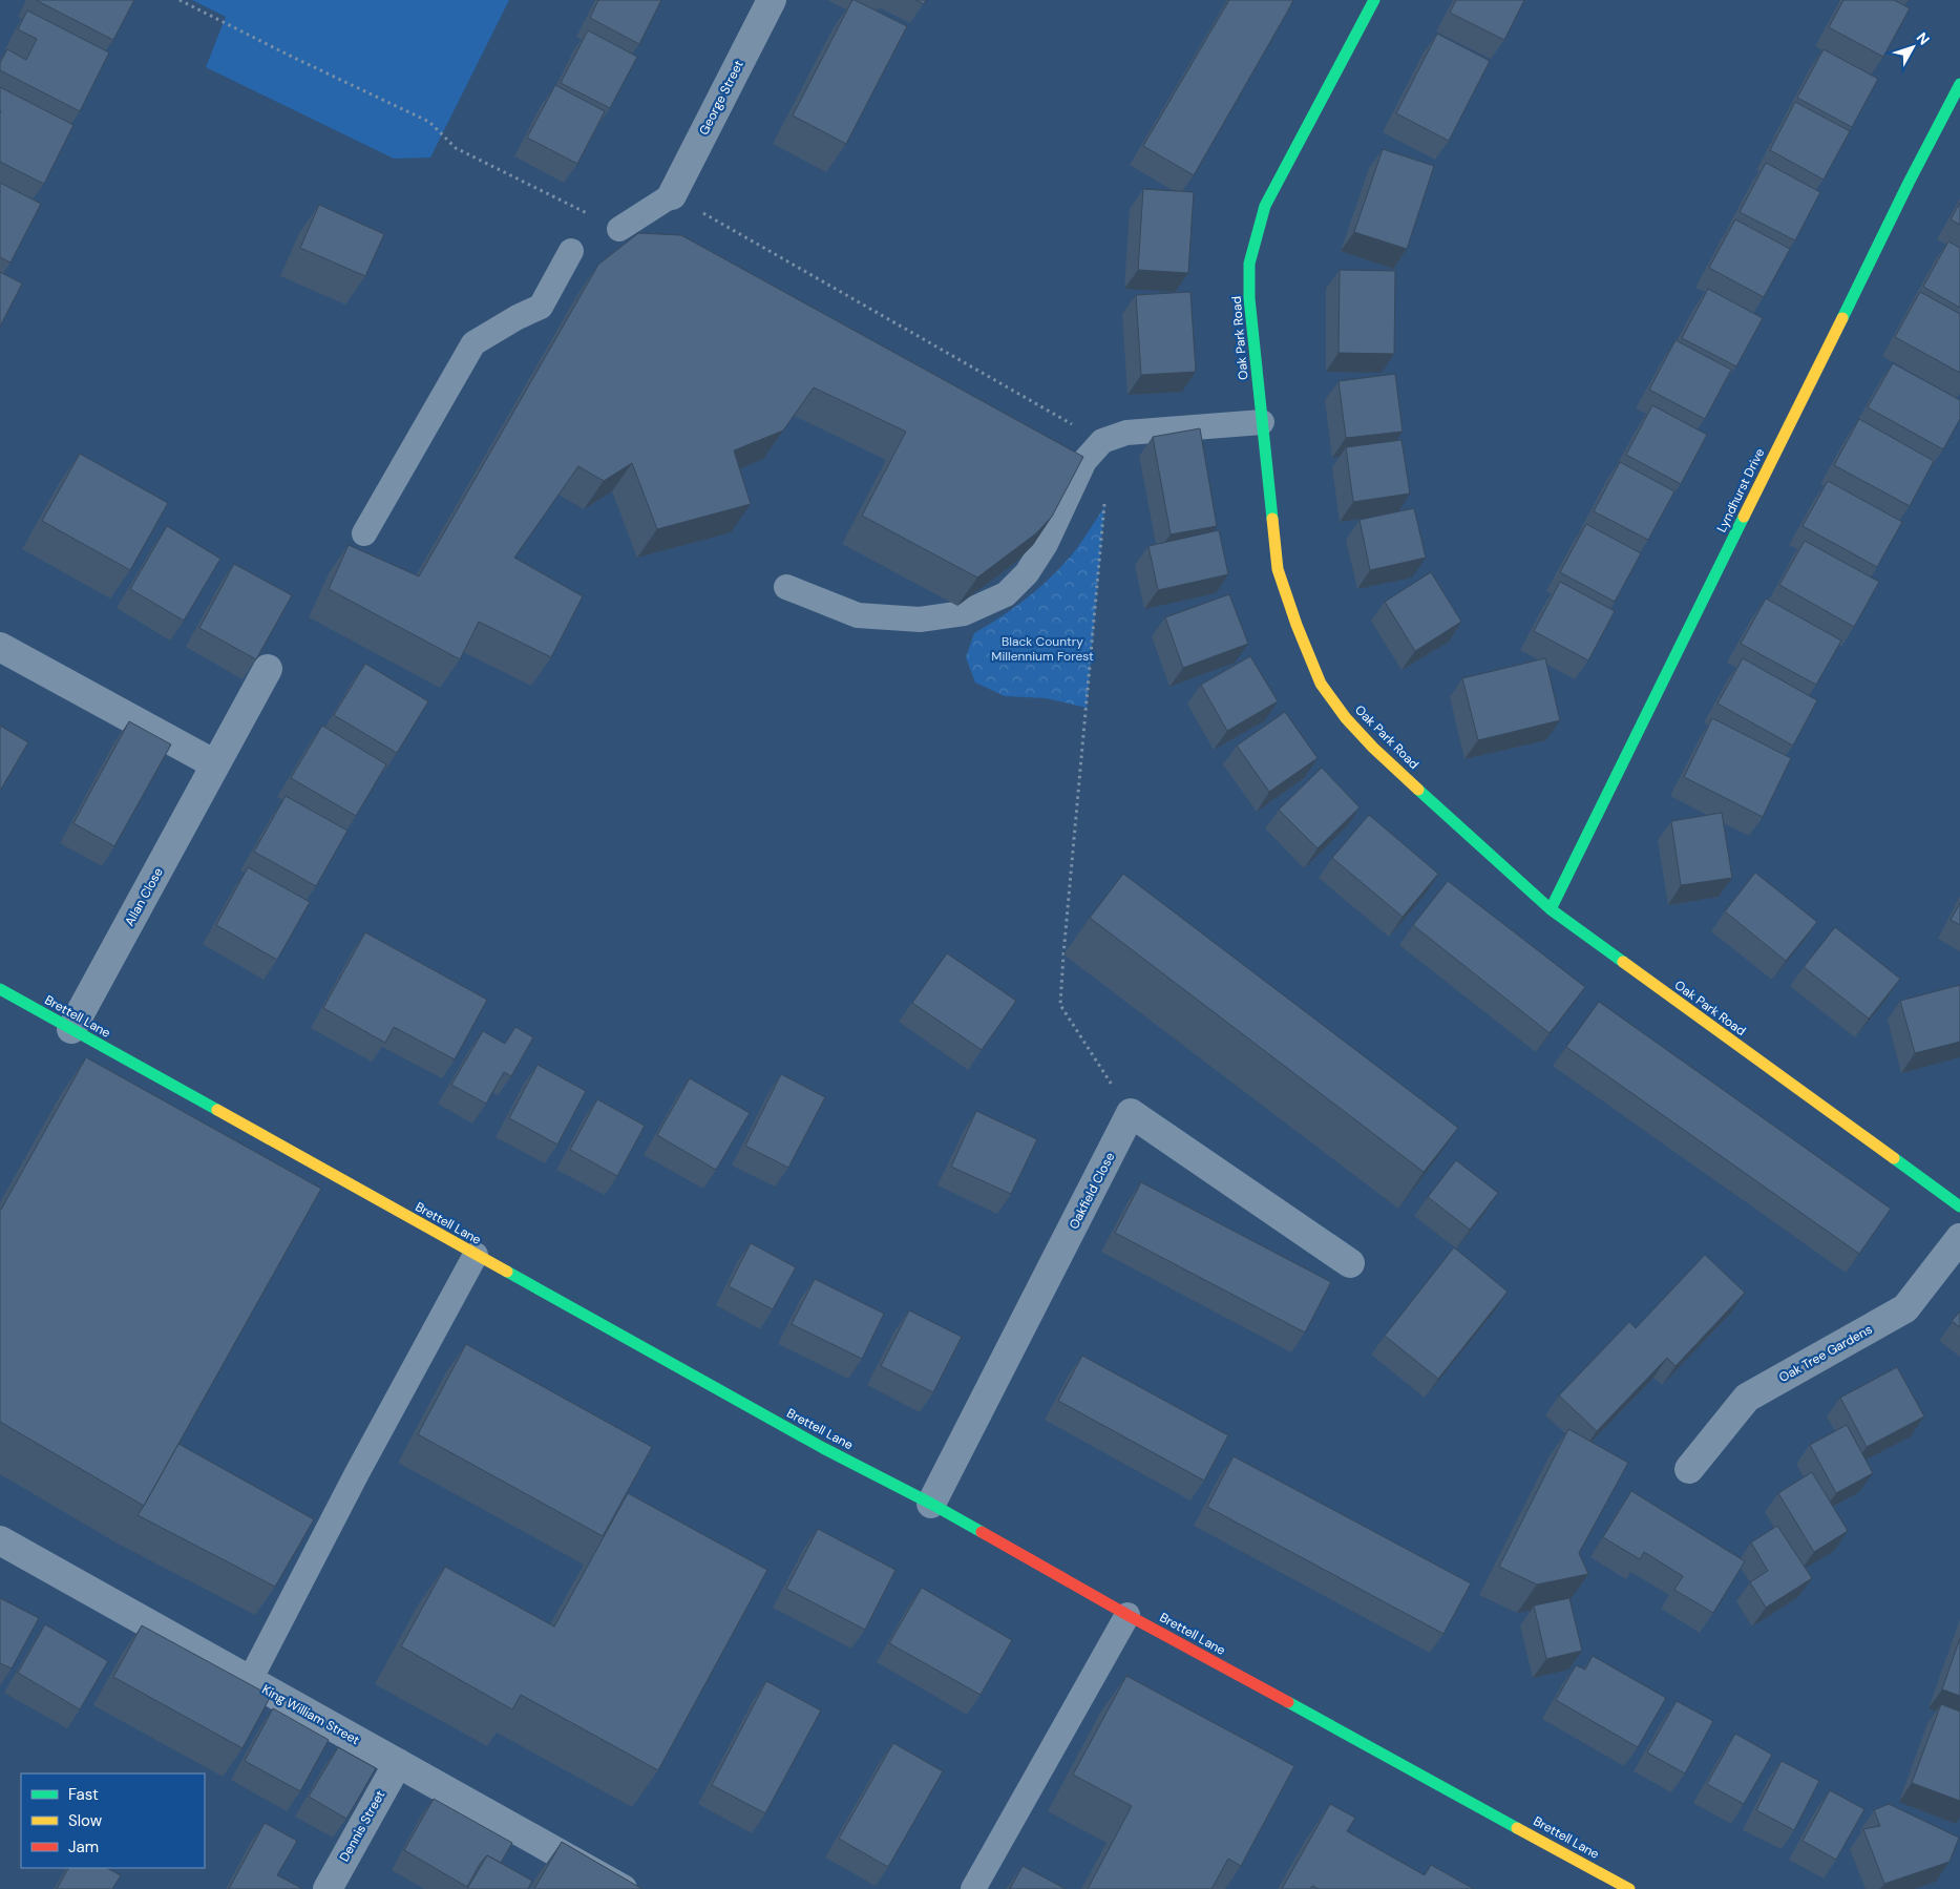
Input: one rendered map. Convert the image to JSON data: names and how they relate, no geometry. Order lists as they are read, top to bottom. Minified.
{"streets":{"street":["George Street","Oak Park Road","Lyndhurst Drive","Allan Close","Brettell Lane","Oakfield Close","Oak Tree Gardens","King William Street","Dennis Street"]},"crossings":[["Oak Park Road","Lyndhurst Drive"],["Allan Close","Brettell Lane"],["Brettell Lane","Oakfield Close"],["King William Street","Dennis Street"]],"parks":["Black Country Millennium Forest"],"legend":["Fast","Slow","Jam"],"north":"top right"}
